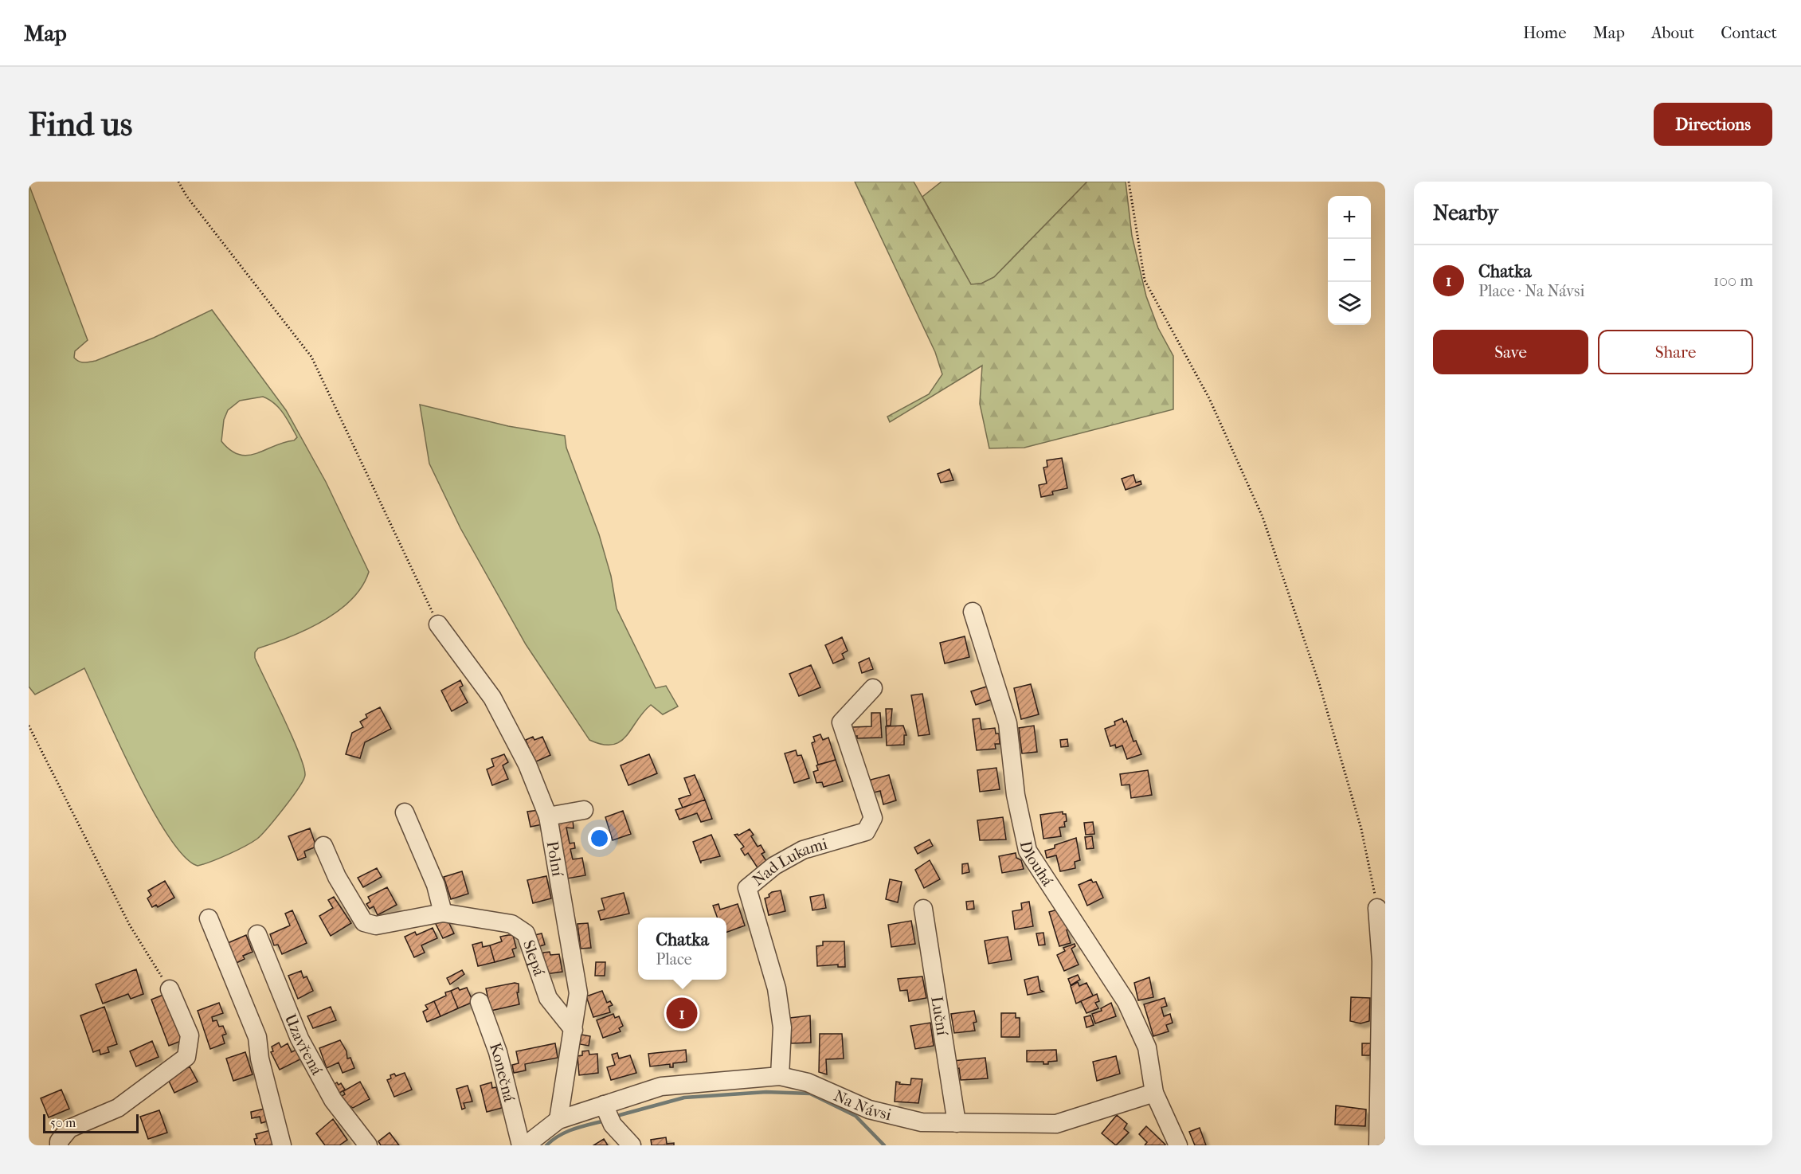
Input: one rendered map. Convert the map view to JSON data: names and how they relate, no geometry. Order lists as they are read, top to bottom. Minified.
{"streets":{"street":["Polní","Dlouhá","Nad Lukami","Slepá","Luční","Uzavřená","Konečná","Na Návsi"]},"crossings":[["Polní","Slepá"],["Polní","Na Návsi"],["Dlouhá","Na Návsi"],["Nad Lukami","Na Návsi"],["Luční","Na Návsi"]],"scale_bar":"50 m","page":{"header":"Map","nav":["Home","Map","About","Contact"],"buttons":["Directions",["Save","Share"]],"title":"Find us","heading":"Nearby","map_buttons":["+","−"],"list":[{"mark":"1","name":"Chatka","note":"Place · Na Návsi","value":"100 m"}],"popup":["Chatka","Place"],"pins":"1","scale":"50 m"}}
